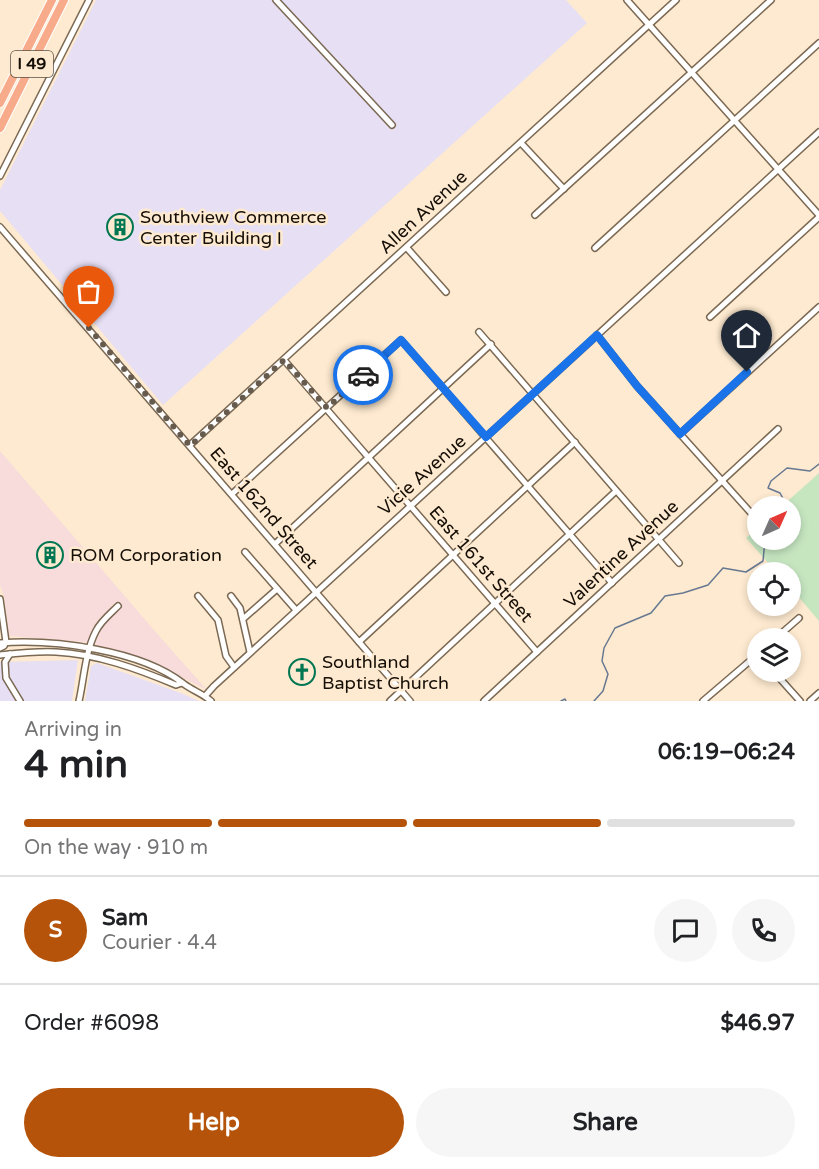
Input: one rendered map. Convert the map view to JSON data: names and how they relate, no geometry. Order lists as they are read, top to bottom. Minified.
{"streets":{"highway":["I 49"],"street":["Allen Avenue","Vicie Avenue","East 162nd Street","Valentine Avenue","East 161st Street"]},"crossings":[["Allen Avenue","East 162nd Street"],["Allen Avenue","East 161st Street"],["Vicie Avenue","East 162nd Street"],["Vicie Avenue","East 161st Street"],["Valentine Avenue","East 161st Street"]],"places":{"building":["Southview Commerce Center Building I","ROM Corporation"],"church":["Southland Baptist Church"]},"north":"top right","page":{"heading":["4 min","Arriving in","06:19–06:24"],"panel":["Sam","Courier · 4.4","Order #6098","$46.97"],"bar":"On the way · 910 m","round":"S","buttons":["Help","Share"]}}
